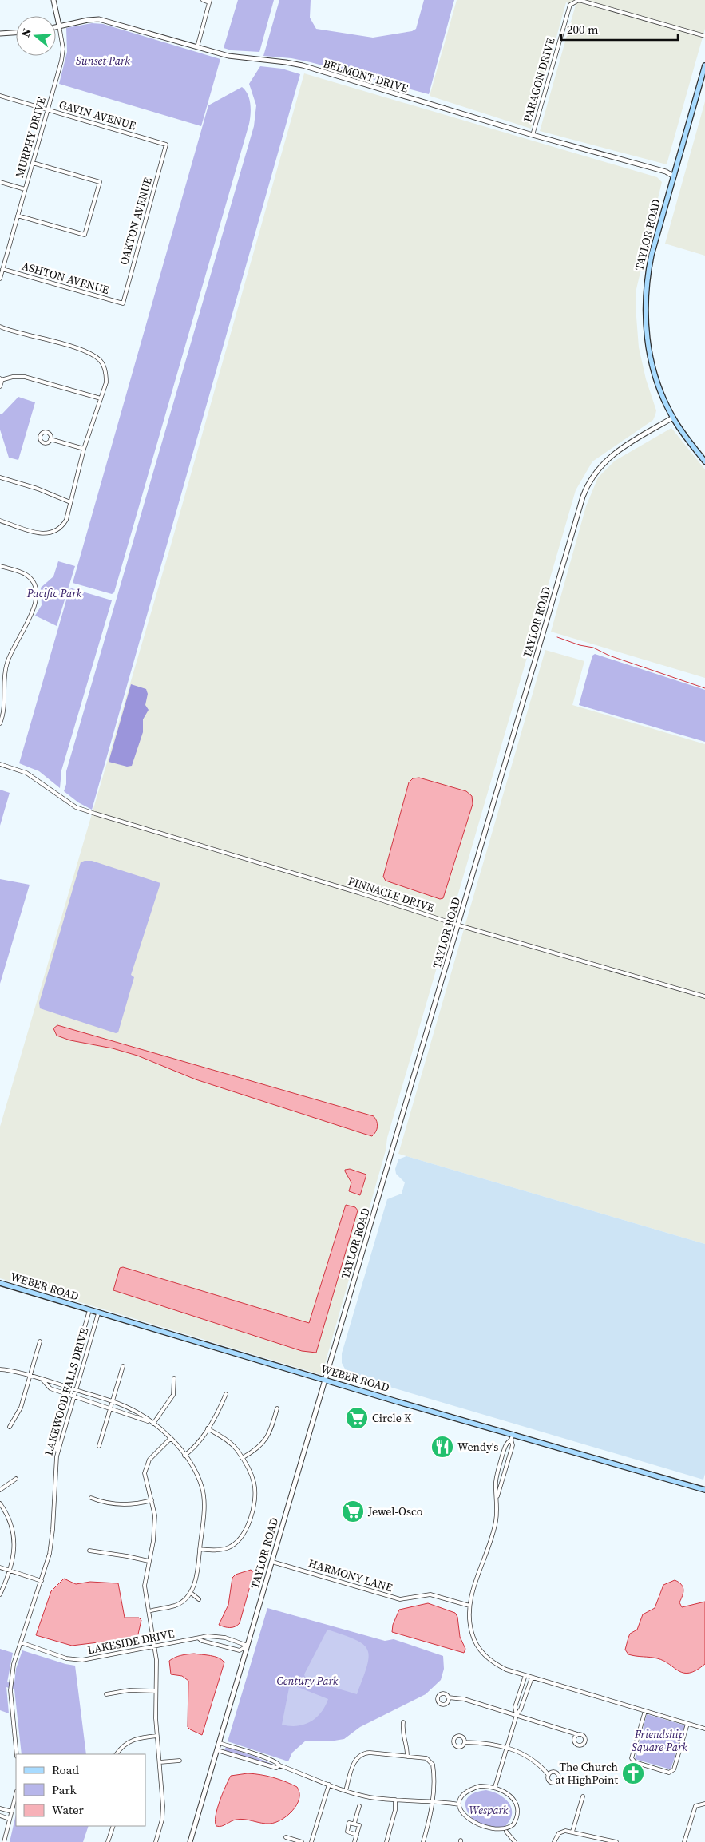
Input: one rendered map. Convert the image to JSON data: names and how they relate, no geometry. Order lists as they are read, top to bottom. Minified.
{"streets":{"main road":["TAYLOR ROAD","WEBER ROAD"],"street":["BELMONT DRIVE","PARAGON DRIVE","GAVIN AVENUE","MURPHY DRIVE","OAKTON AVENUE","ASHTON AVENUE","PINNACLE DRIVE","LAKEWOOD FALLS DRIVE","HARMONY LANE","LAKESIDE DRIVE"]},"crossings":[["BELMONT DRIVE","PARAGON DRIVE"],["BELMONT DRIVE","MURPHY DRIVE"],["BELMONT DRIVE","TAYLOR ROAD"],["GAVIN AVENUE","MURPHY DRIVE"],["GAVIN AVENUE","OAKTON AVENUE"],["MURPHY DRIVE","ASHTON AVENUE"],["OAKTON AVENUE","ASHTON AVENUE"],["TAYLOR ROAD","PINNACLE DRIVE"],["TAYLOR ROAD","WEBER ROAD"],["TAYLOR ROAD","HARMONY LANE"],["TAYLOR ROAD","LAKESIDE DRIVE"],["WEBER ROAD","LAKEWOOD FALLS DRIVE"],["LAKEWOOD FALLS DRIVE","LAKESIDE DRIVE"]],"parks":["Sunset Park","Pacific Park","Century Park","Friendship Square Park","Wespark"],"places":{"supermarket":["Circle K","Jewel-Osco"],"restaurant":["Wendy's"],"church":["The Church at HighPoint"]},"legend":["Road","Park","Water"],"scale_bar":"200 m","north":"left"}
